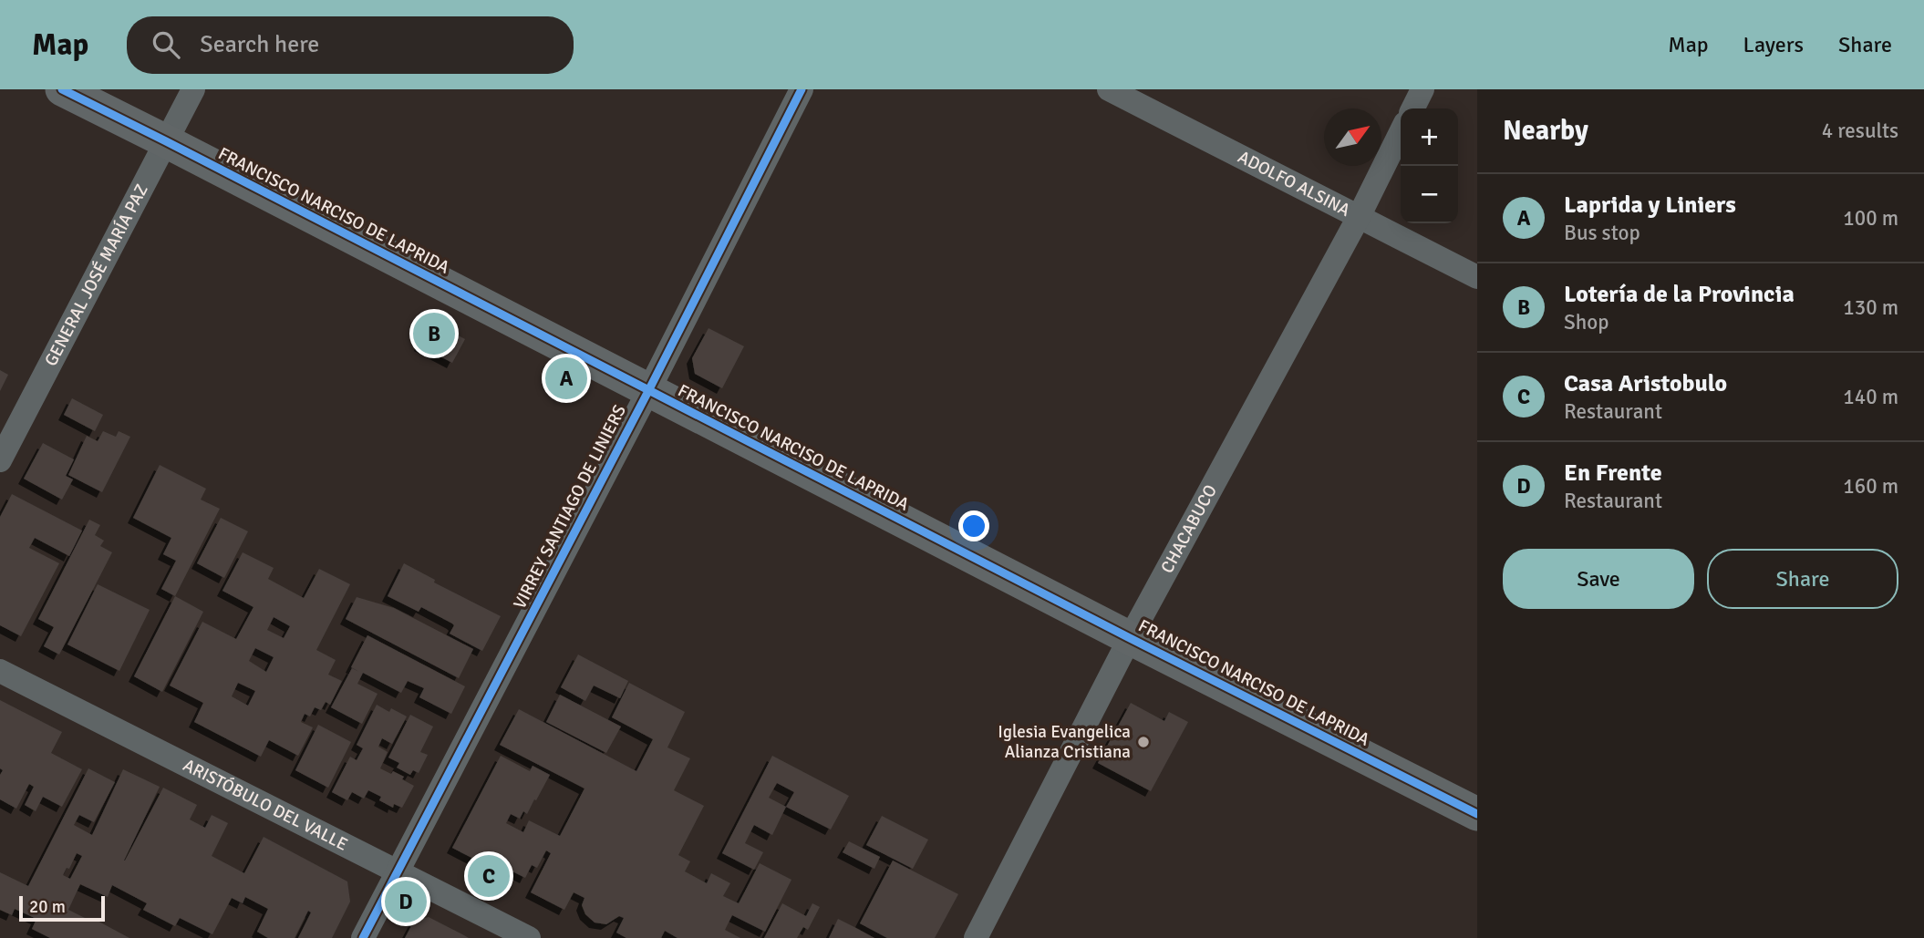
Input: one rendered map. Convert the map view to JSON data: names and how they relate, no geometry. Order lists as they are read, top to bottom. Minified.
{"streets":{"street":["ADOLFO ALSINA","FRANCISCO NARCISO DE LAPRIDA","GENERAL JOSÉ MARÍA PAZ","VIRREY SANTIAGO DE LINIERS","CHACABUCO","ARISTÓBULO DEL VALLE"]},"crossings":[["ADOLFO ALSINA","CHACABUCO"],["FRANCISCO NARCISO DE LAPRIDA","GENERAL JOSÉ MARÍA PAZ"],["FRANCISCO NARCISO DE LAPRIDA","VIRREY SANTIAGO DE LINIERS"],["FRANCISCO NARCISO DE LAPRIDA","CHACABUCO"],["VIRREY SANTIAGO DE LINIERS","ARISTÓBULO DEL VALLE"]],"places":["Iglesia Evangelica Alianza Cristiana"],"scale_bar":"20 m","north":"top right","page":{"header":"Map","search":"Search here","nav":["Map","Layers","Share"],"heading":["Nearby","4 results"],"map_buttons":["+","−"],"list":[{"mark":"A","name":"Laprida y Liniers","note":"Bus stop","value":"100 m"},{"mark":"B","name":"Lotería de la Provincia","note":"Shop","value":"130 m"},{"mark":"C","name":"Casa Aristobulo","note":"Restaurant","value":"140 m"},{"mark":"D","name":"En Frente","note":"Restaurant","value":"160 m"}],"pins":["B","A","C","D"],"buttons":["Save","Share"],"scale":"20 m"}}
